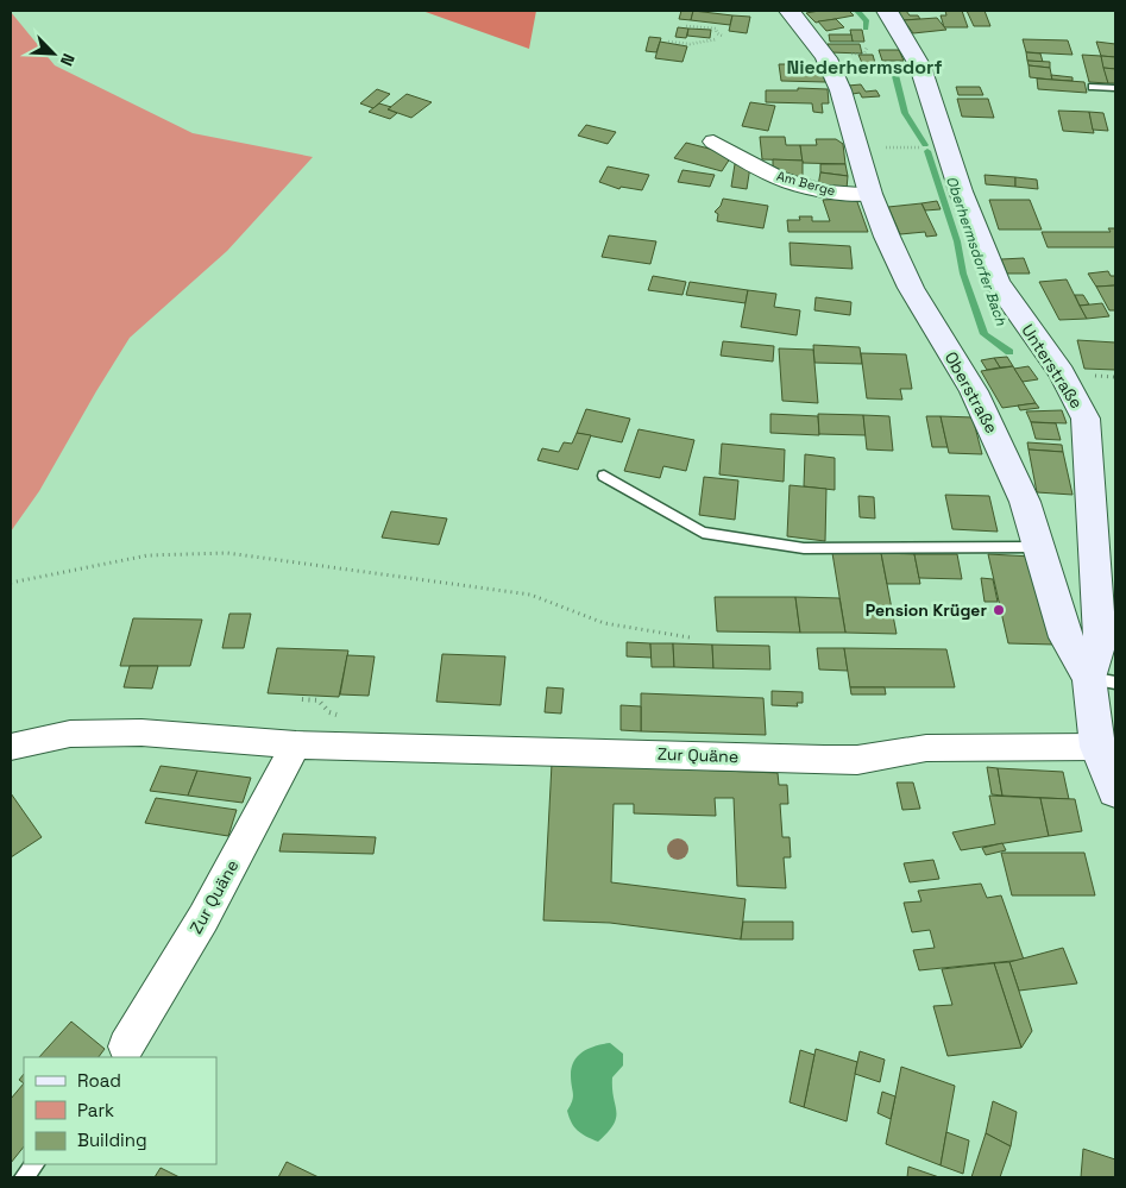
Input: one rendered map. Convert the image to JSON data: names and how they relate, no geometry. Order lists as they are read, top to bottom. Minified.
{"streets":{"street":["Am Berge","Unterstraße","Oberstraße","Zur Quäne"]},"crossings":[["Am Berge","Oberstraße"],["Unterstraße","Oberstraße"],["Oberstraße","Zur Quäne"]],"districts":["Niederhermsdorf"],"water":["Oberhermsdorfer Bach"],"places":["Pension Krüger"],"legend":["Road","Park","Building"],"north":"bottom right"}
